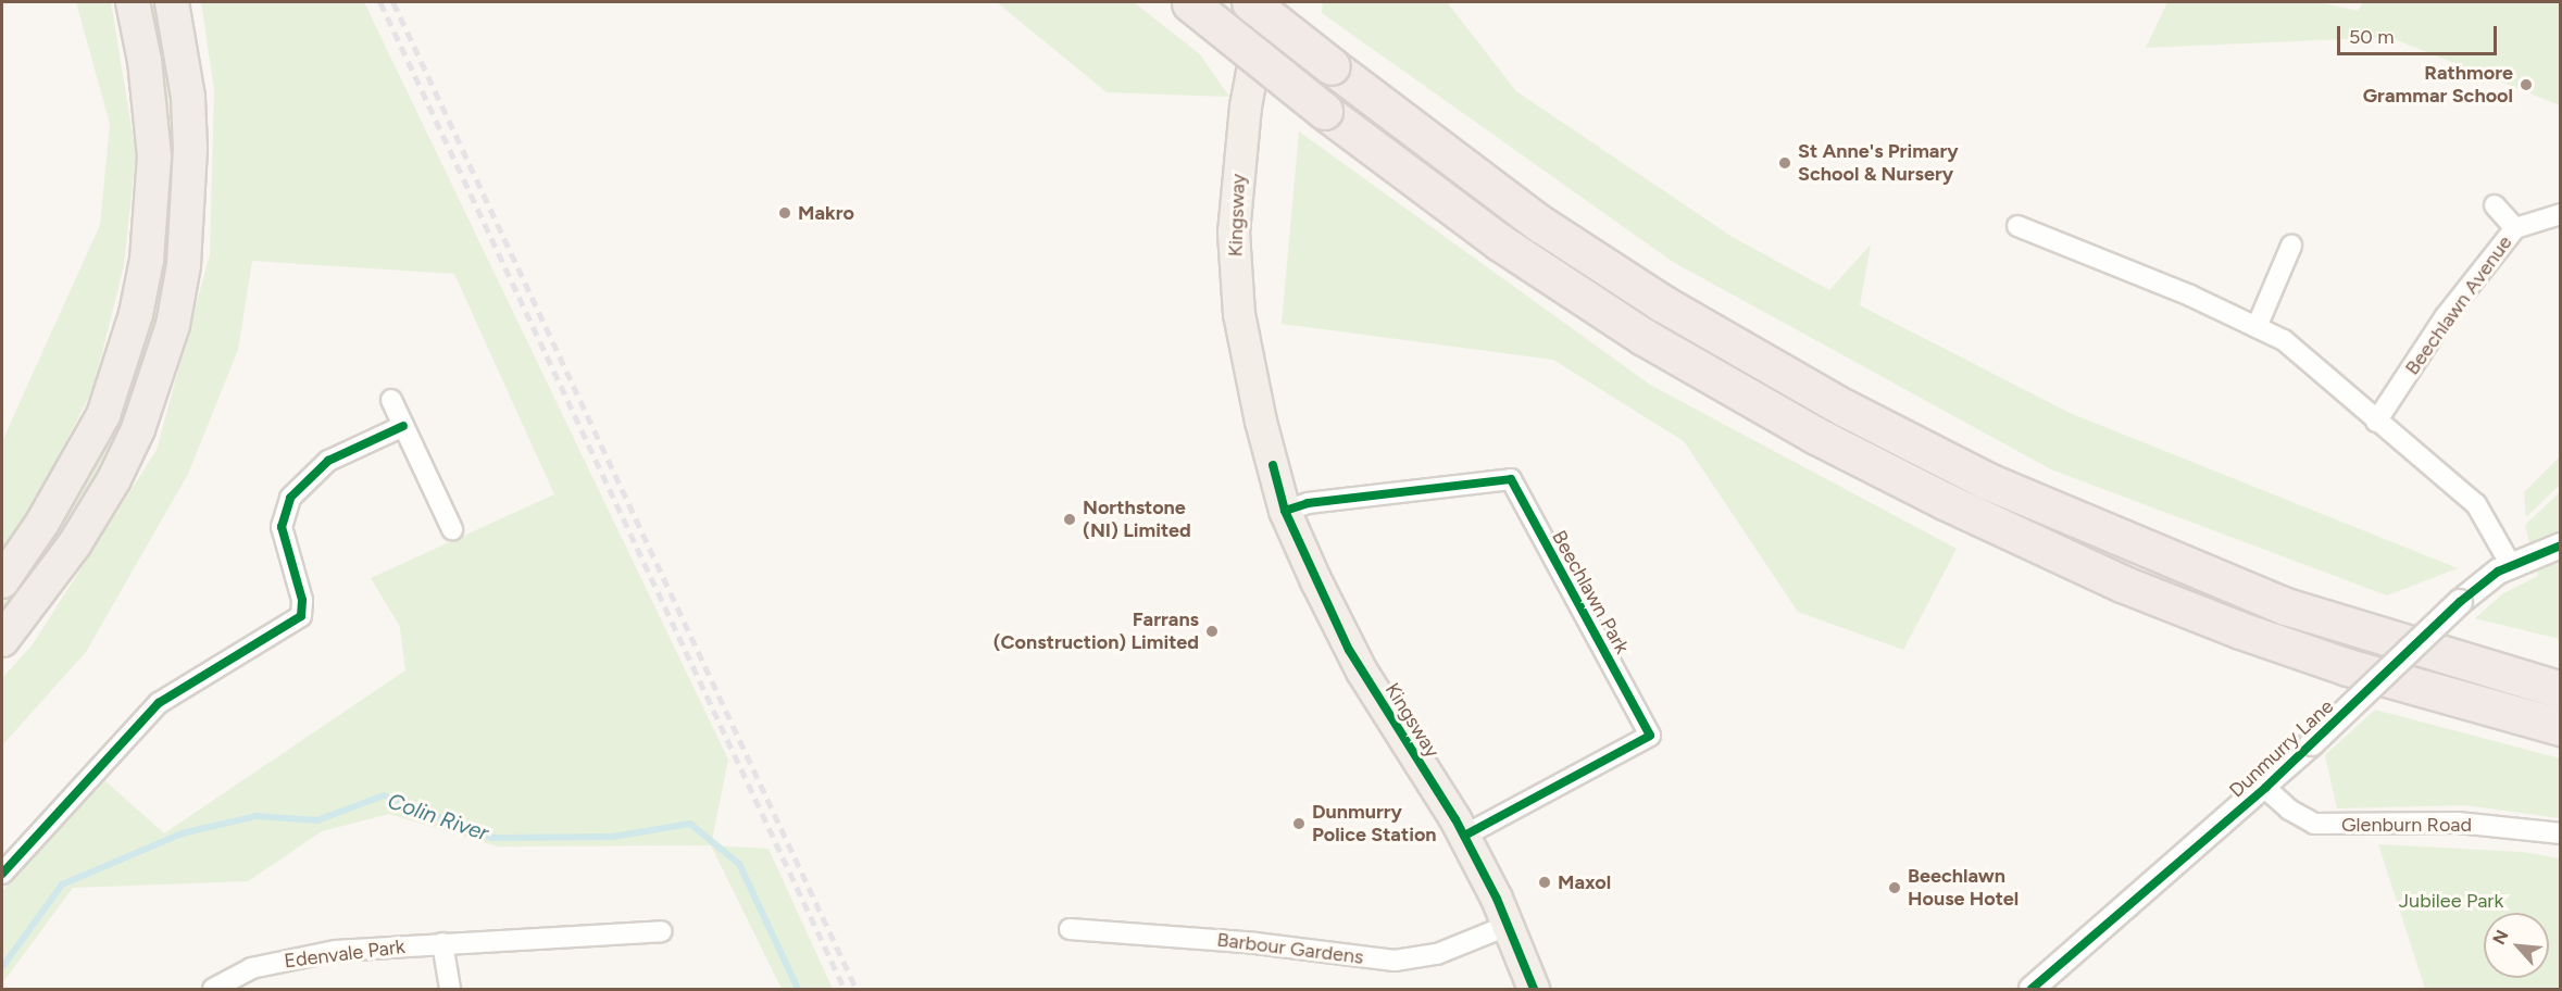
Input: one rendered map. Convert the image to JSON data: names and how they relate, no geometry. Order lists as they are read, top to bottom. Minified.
{"streets":{"main road":["Kingsway"],"street":["Beechlawn Avenue","Beechlawn Park","Dunmurry Lane","Glenburn Road","Barbour Gardens","Edenvale Park"]},"crossings":[["Kingsway","Beechlawn Park"],["Kingsway","Barbour Gardens"],["Dunmurry Lane","Glenburn Road"]],"water":["Colin River"],"parks":["Jubilee Park"],"places":["Rathmore Grammar School","St Anne's Primary School & Nursery","Makro","Northstone (NI) Limited","Farrans (Construction) Limited","Dunmurry Police Station","Maxol","Beechlawn House Hotel"],"scale_bar":"50 m","north":"top left"}
